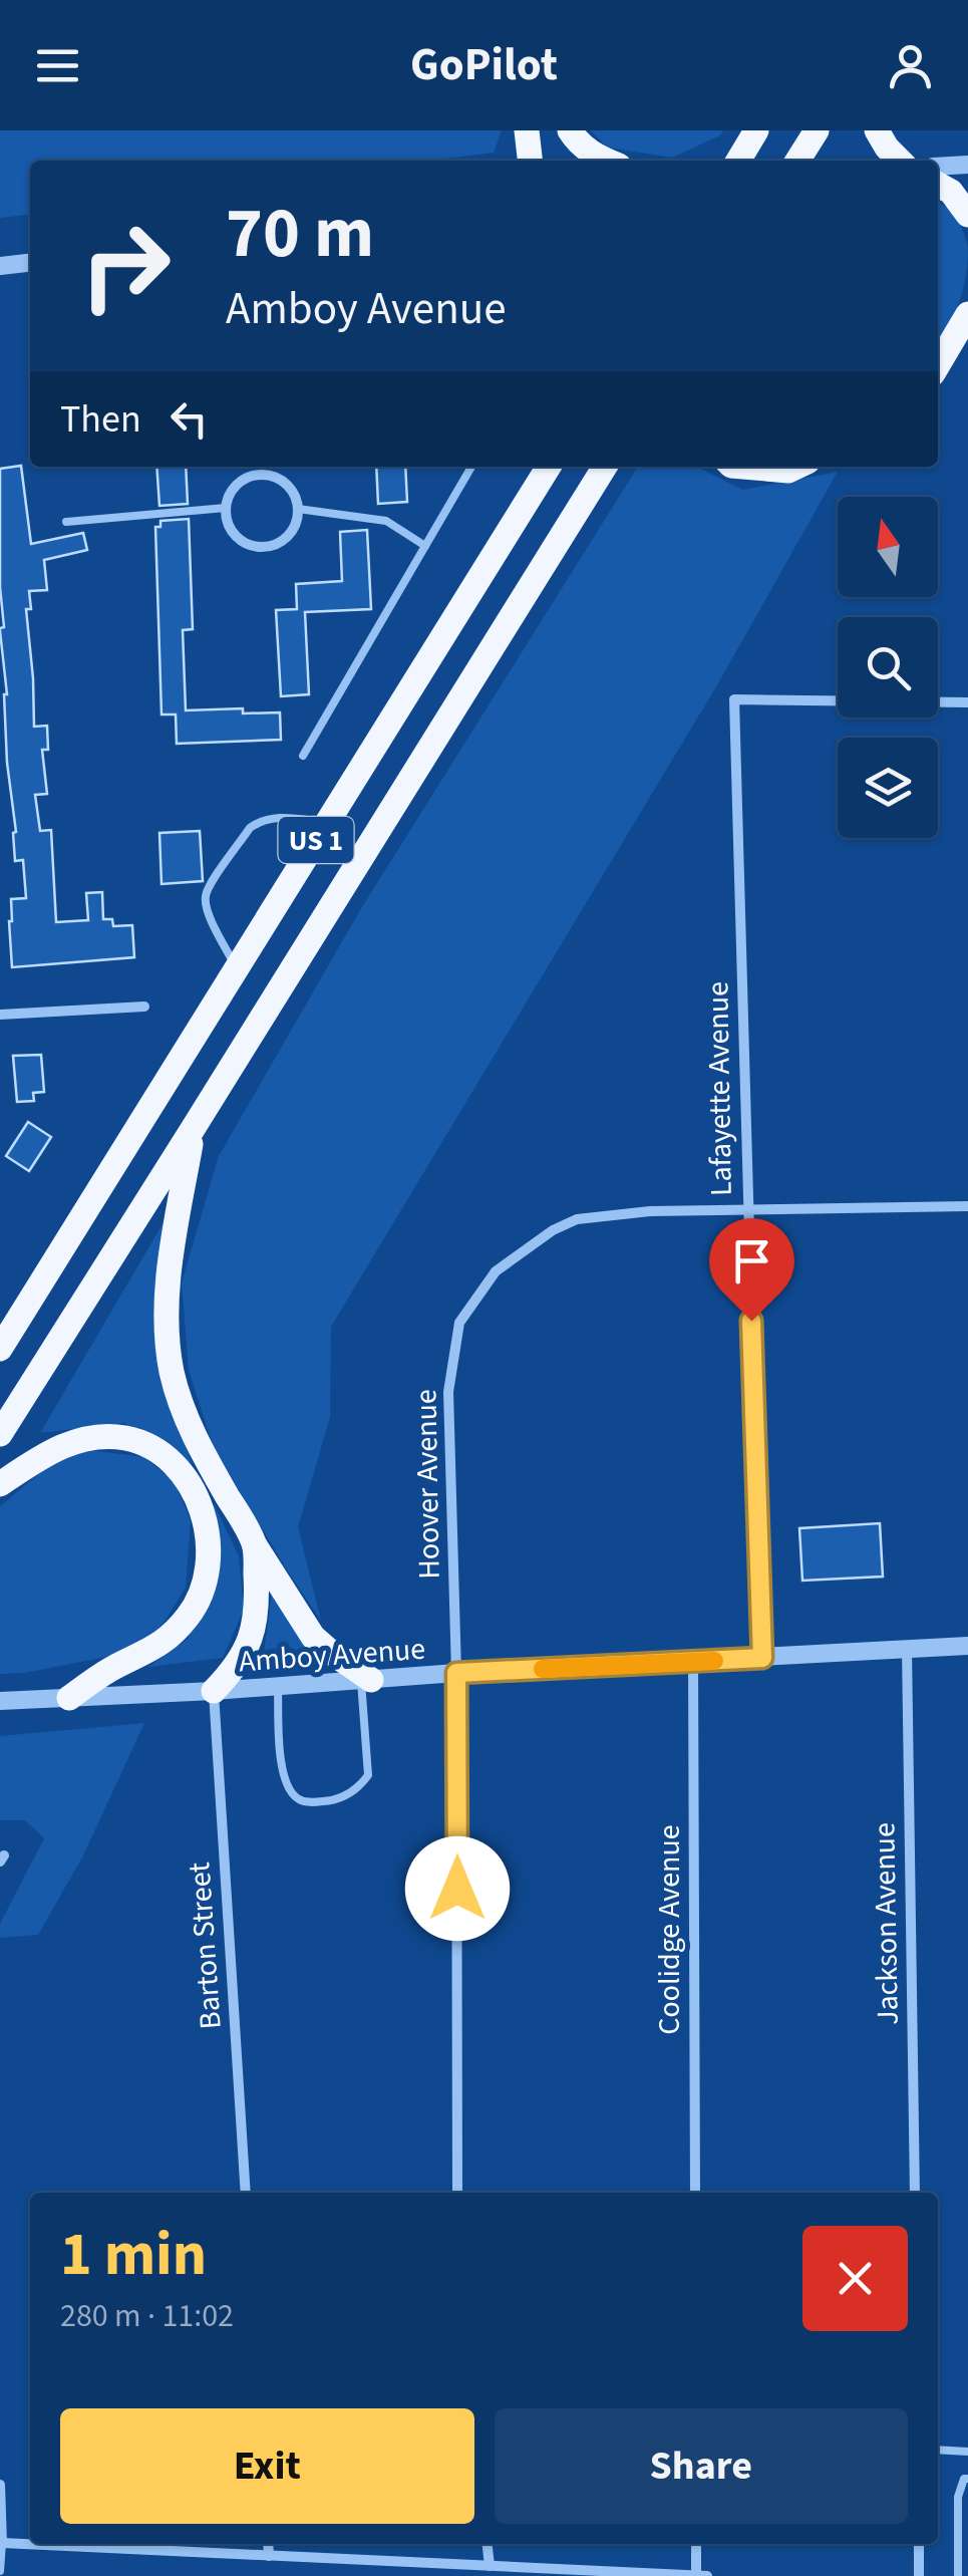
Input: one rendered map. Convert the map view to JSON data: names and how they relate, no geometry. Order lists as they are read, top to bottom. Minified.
{"streets":{"highway":["US 1"],"street":["Lafayette Avenue","Hoover Avenue","Amboy Avenue","Jackson Avenue","Coolidge Avenue","Barton Street"]},"crossings":[["Lafayette Avenue","Hoover Avenue"],["Lafayette Avenue","Amboy Avenue"],["Hoover Avenue","Amboy Avenue"],["Amboy Avenue","Jackson Avenue"],["Amboy Avenue","Coolidge Avenue"],["Amboy Avenue","Barton Street"]],"north":"top","page":{"header":"GoPilot","turn":["70 m","Amboy Avenue"],"then":"Then","heading":["1 min","280 m · 11:02"],"buttons":["Exit","Share"]}}
